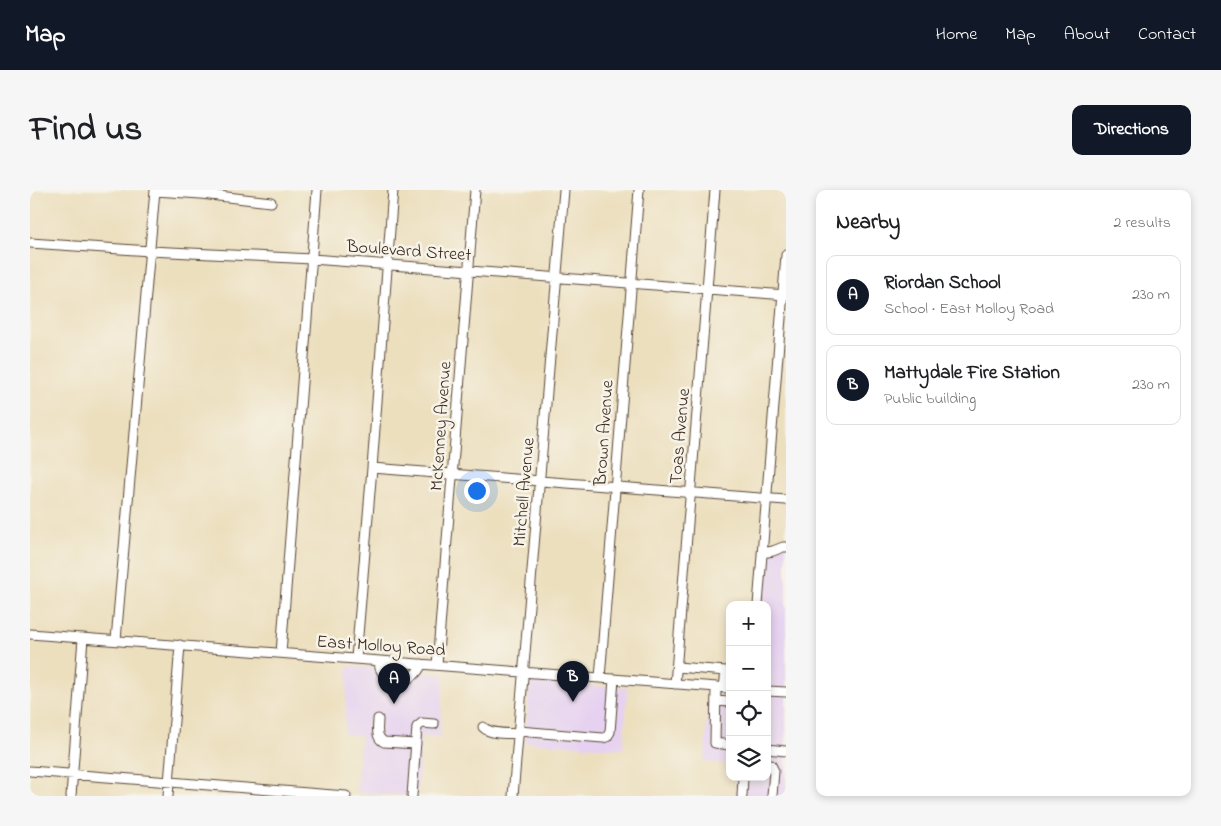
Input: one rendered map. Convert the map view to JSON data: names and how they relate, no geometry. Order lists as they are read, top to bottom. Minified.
{"streets":{"street":["Boulevard Street","McKenney Avenue","Brown Avenue","Toas Avenue","Mitchell Avenue","East Molloy Road"]},"crossings":[["Boulevard Street","McKenney Avenue"],["Boulevard Street","Brown Avenue"],["Boulevard Street","Toas Avenue"],["Boulevard Street","Mitchell Avenue"],["McKenney Avenue","East Molloy Road"],["Brown Avenue","East Molloy Road"],["Toas Avenue","East Molloy Road"],["Mitchell Avenue","East Molloy Road"]],"page":{"header":"Map","nav":["Home","Map","About","Contact"],"title":"Find us","buttons":"Directions","heading":["Nearby","2 results"],"list":[{"mark":"A","name":"Riordan School","note":"School · East Molloy Road","value":"230 m"},{"mark":"B","name":"Mattydale Fire Station","note":"Public building","value":"230 m"}],"map_buttons":["+","−"],"pins":["B","A"]}}
